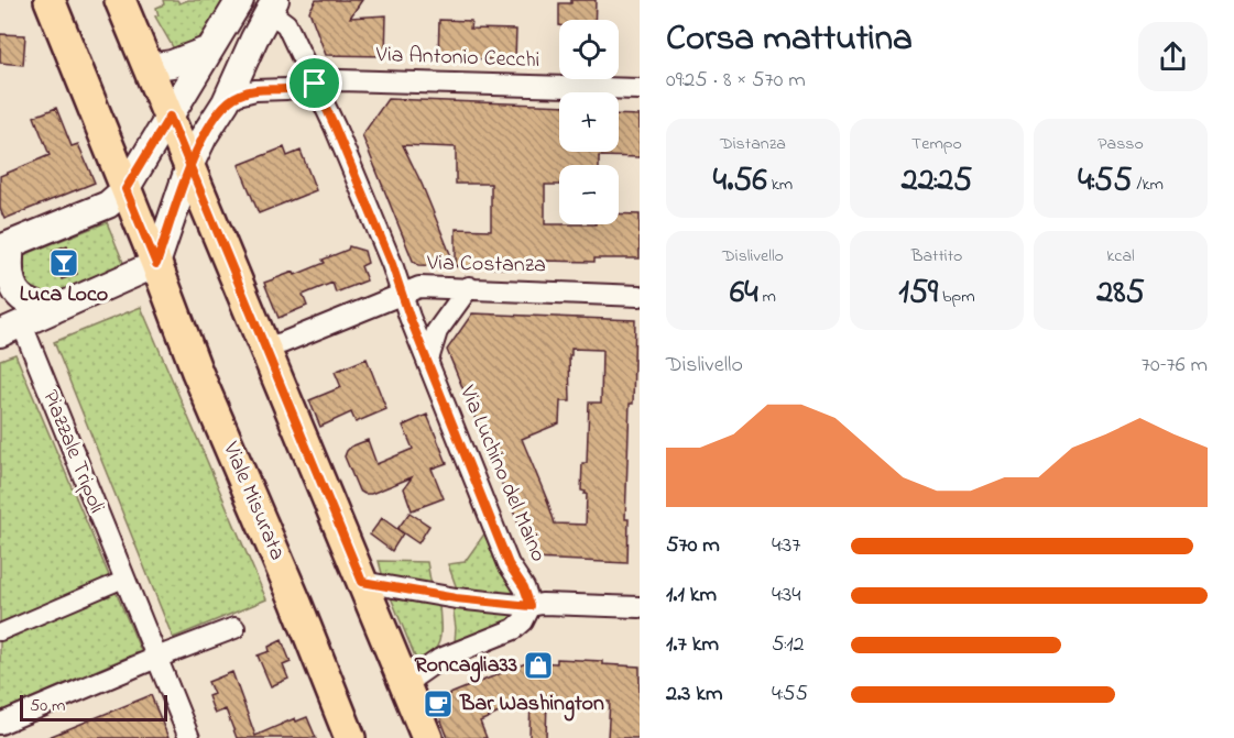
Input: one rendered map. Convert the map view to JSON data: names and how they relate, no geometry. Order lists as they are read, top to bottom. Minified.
{"streets":{"main road":["Piazzale Tripoli","Viale Misurata"],"street":["Via Antonio Cecchi","Via Costanza","Via Luchino del Maino"]},"crossings":[["Via Antonio Cecchi","Via Luchino del Maino"],["Via Costanza","Via Luchino del Maino"],["Piazzale Tripoli","Viale Misurata"]],"places":{"bar":["Luca Loco"],"shop":["Roncaglia33"],"cafe":["Bar Washington"]},"scale_bar":"50 m","page":{"heading":["Corsa mattutina","09:25 · 8 × 570 m"],"map_buttons":["+","−"],"stats":[["Distanza","4.56 km"],["Tempo","22:25"],["Passo","4:55 /km"],["Dislivello","64 m"],["Battito","159 bpm"],["kcal","285"]],"chart":["Dislivello","70–76 m"],"list":[{"name":"570 m","note":"4:37"},{"name":"1.1 km","note":"4:34"},{"name":"1.7 km","note":"5:12"},{"name":"2.3 km","note":"4:55"}],"scale":"50 m"}}
